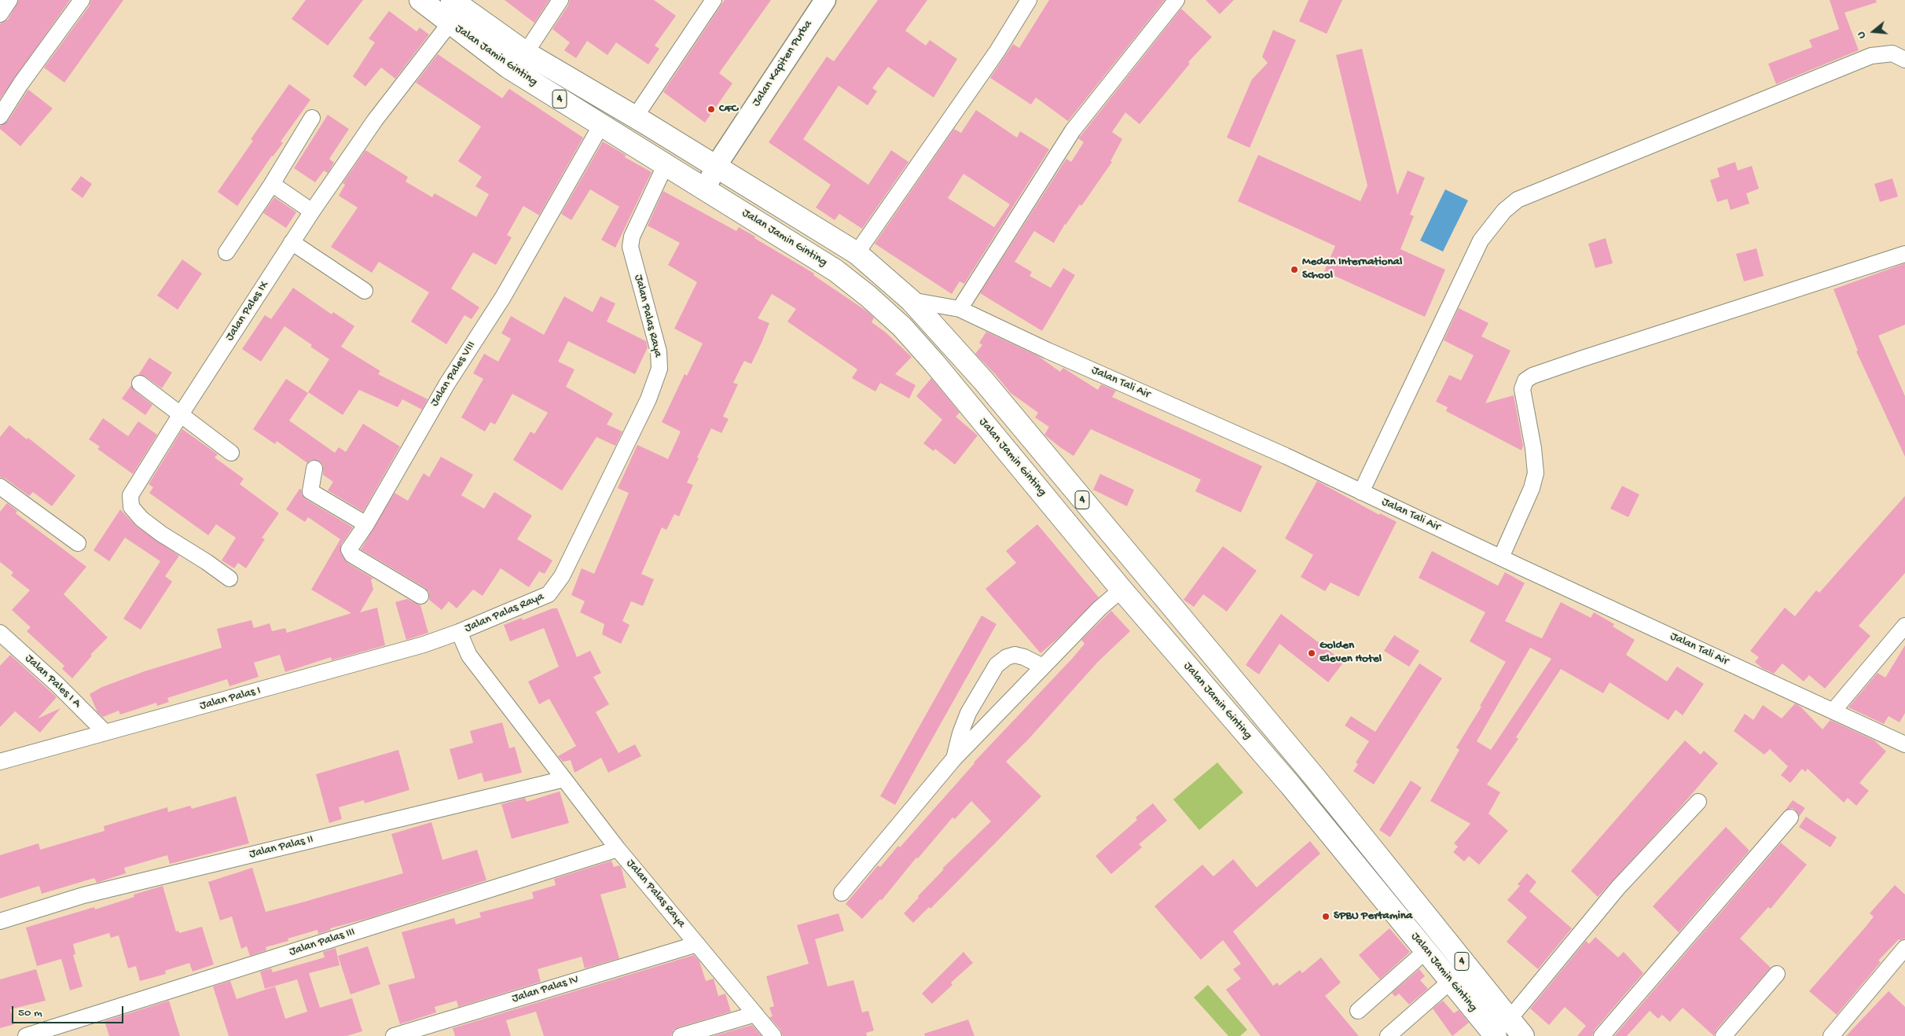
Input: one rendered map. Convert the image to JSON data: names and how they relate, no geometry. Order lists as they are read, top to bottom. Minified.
{"streets":{"highway":["Jalan Jamin Ginting","4"],"street":["Jalan Kapiten Purba","Jalan Pales IX","Jalan Palas Raya","Jalan Pales VIII","Jalan Tali Air","Jalan Pales I A","Jalan Palas I","Jalan Palas II","Jalan Palas III","Jalan Palas IV"]},"crossings":[["Jalan Jamin Ginting","Jalan Kapiten Purba"],["Jalan Jamin Ginting","Jalan Pales IX"],["Jalan Jamin Ginting","Jalan Palas Raya"],["Jalan Jamin Ginting","Jalan Pales VIII"],["Jalan Jamin Ginting","Jalan Tali Air"],["Jalan Palas Raya","Jalan Palas I"],["Jalan Palas Raya","Jalan Palas II"],["Jalan Palas Raya","Jalan Palas III"],["Jalan Palas Raya","Jalan Palas IV"],["Jalan Pales I A","Jalan Palas I"]],"places":["CFC","Medan International School","Golden Eleven Hotel","SPBU Pertamina"],"scale_bar":"50 m","north":"left"}
